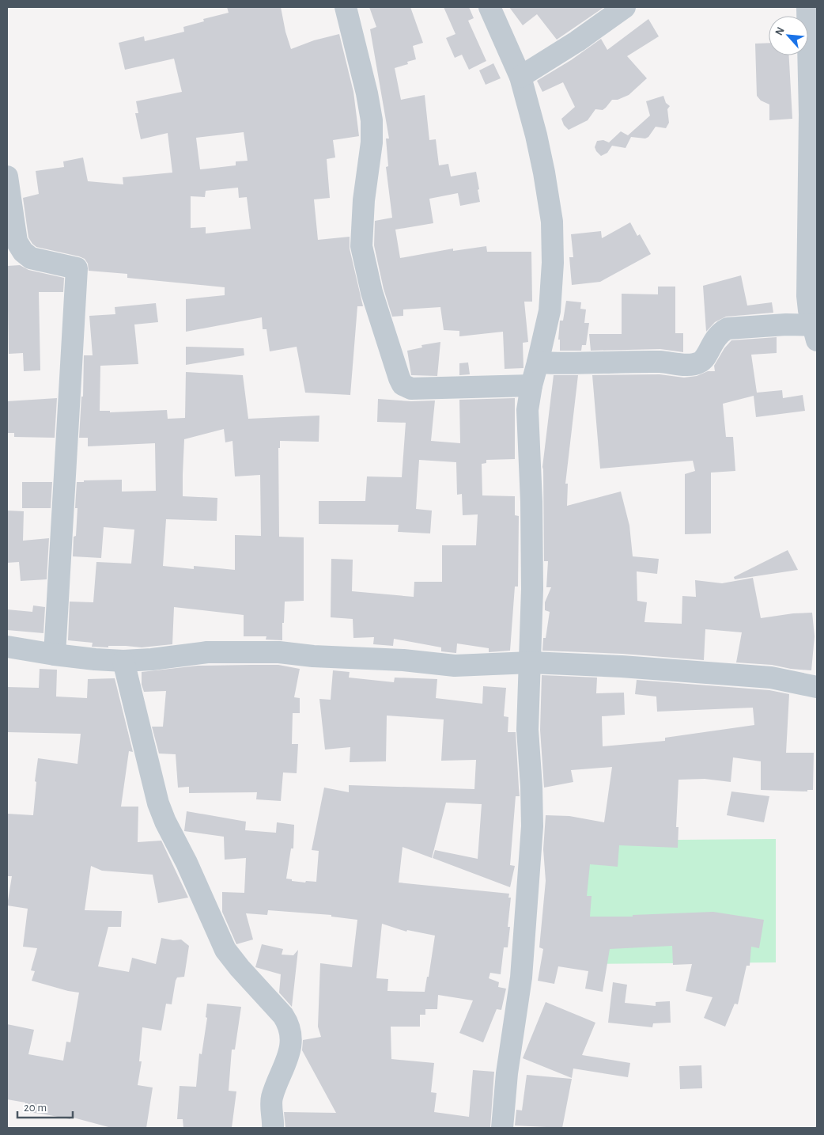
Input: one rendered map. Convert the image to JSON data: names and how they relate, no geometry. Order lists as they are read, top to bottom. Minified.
{"scale_bar":"20 m","north":"top left"}
